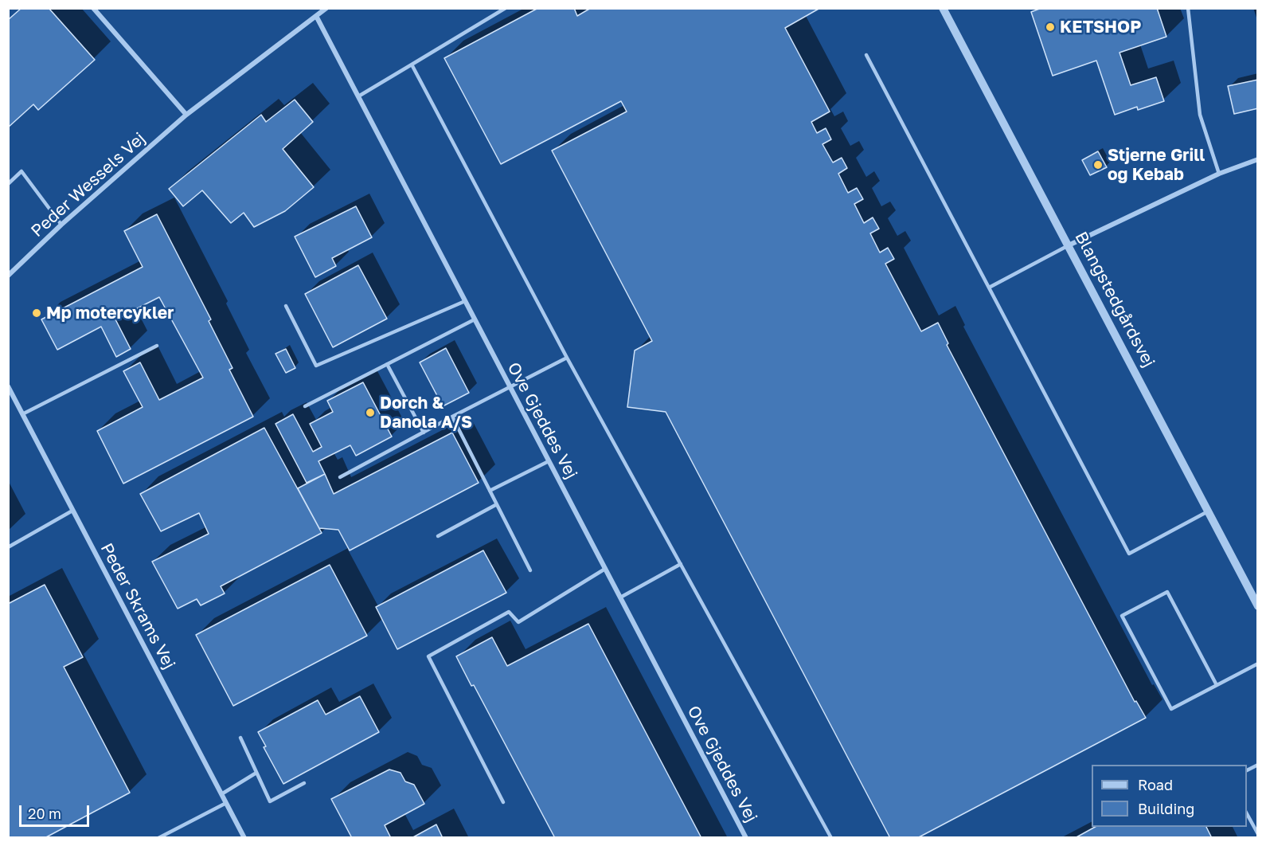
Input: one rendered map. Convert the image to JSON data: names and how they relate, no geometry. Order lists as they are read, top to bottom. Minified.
{"streets":{"street":["Peder Wessels Vej","Blangstedgårdsvej","Ove Gjeddes Vej","Peder Skrams Vej"]},"crossings":[["Peder Wessels Vej","Ove Gjeddes Vej"]],"places":["KETSHOP","Stjerne Grill og Kebab","Mp motercykler","Dorch & Danola A/S"],"legend":["Road","Building"],"scale_bar":"20 m"}
